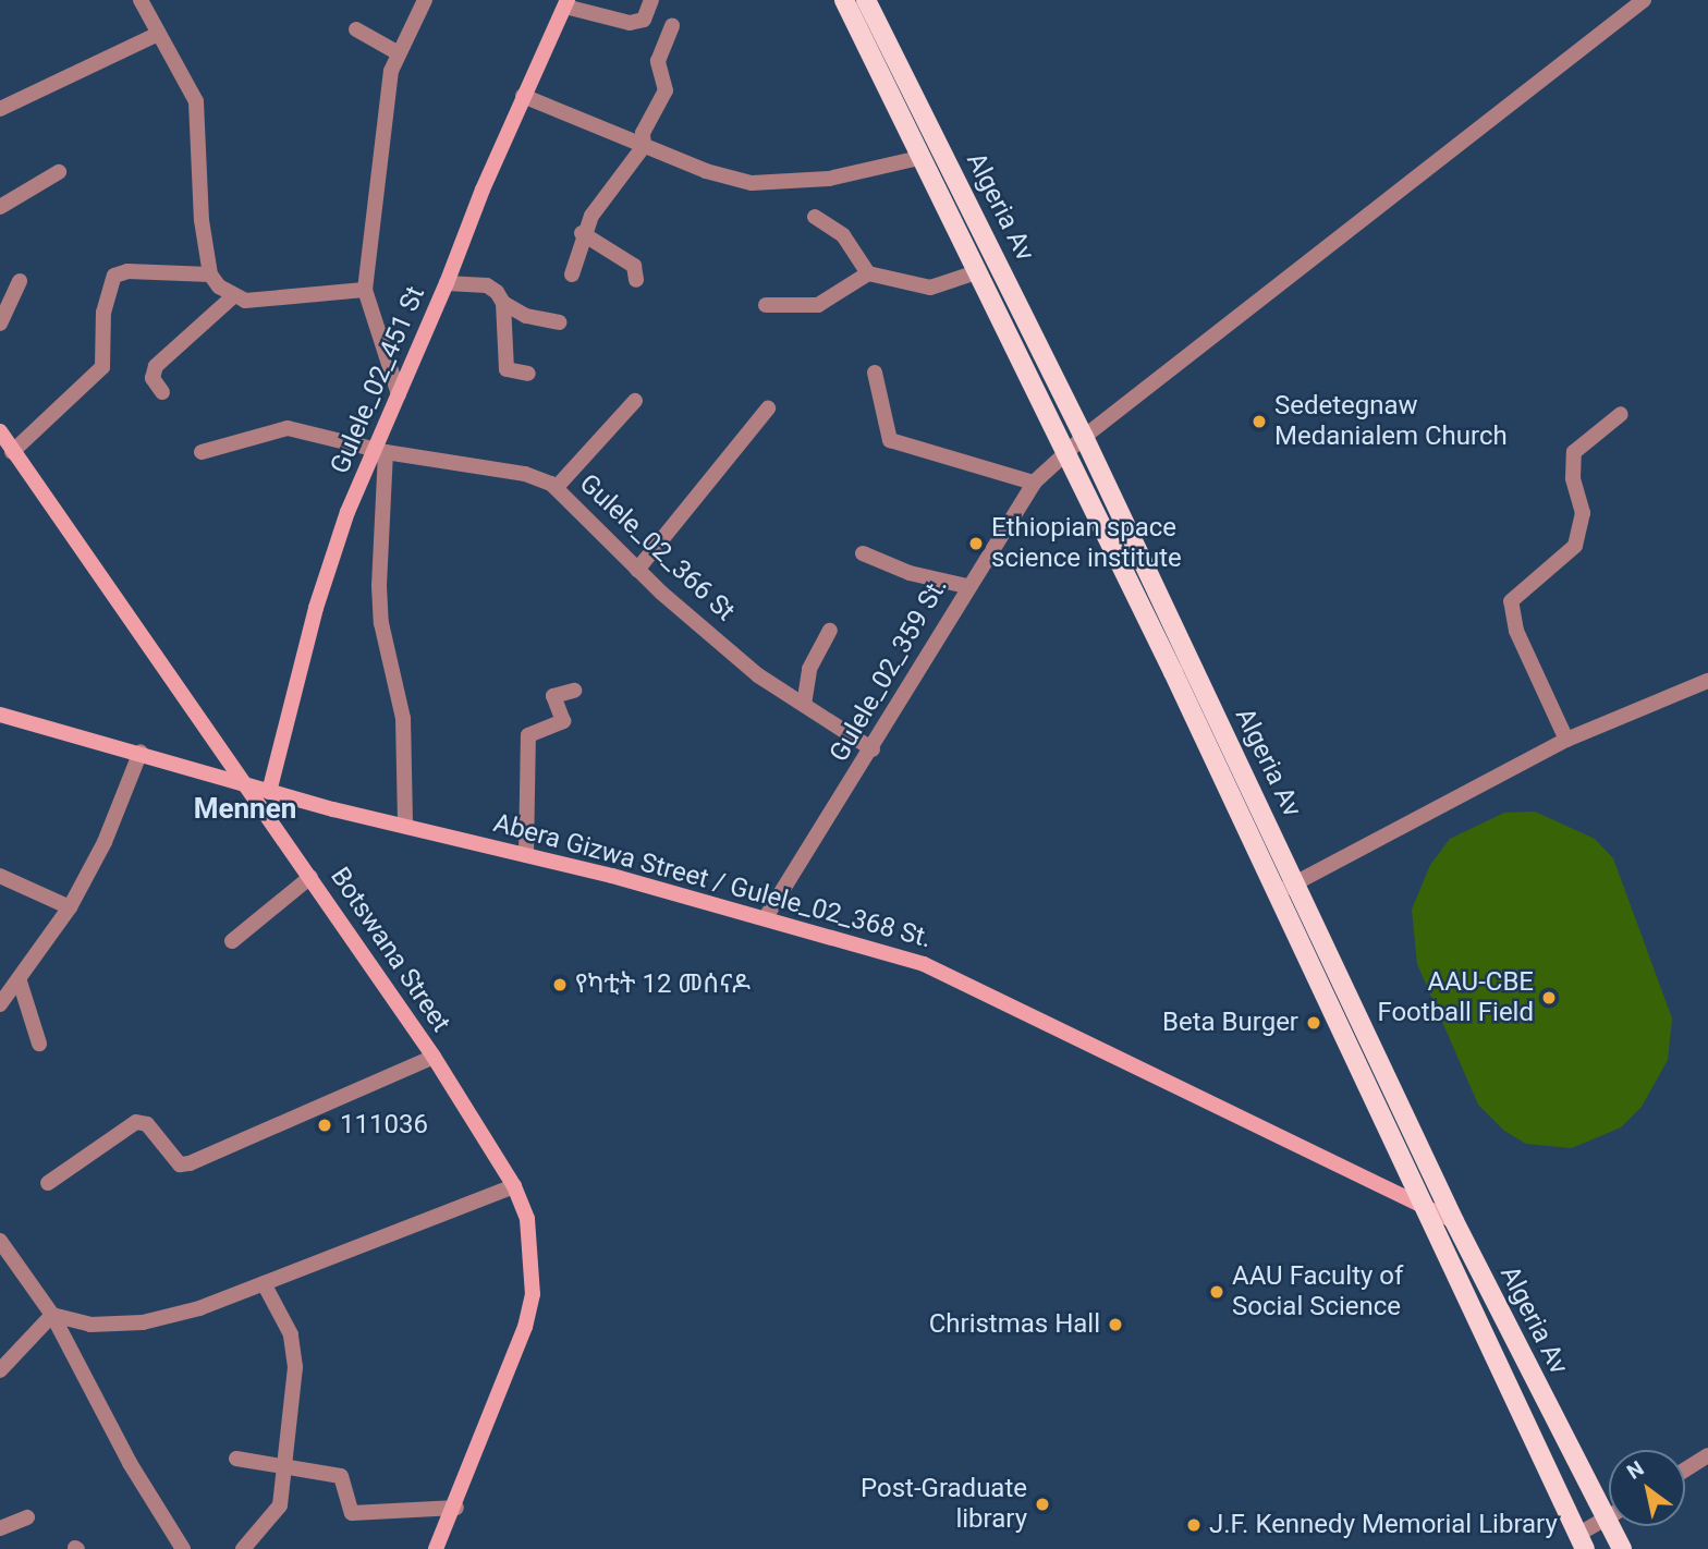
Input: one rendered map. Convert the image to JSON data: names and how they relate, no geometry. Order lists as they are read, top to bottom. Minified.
{"streets":{"main road":["Algeria Av","Gulele_02_451 St","Abera Gizwa Street / Gulele_02_368 St.","Botswana Street"],"street":["Gulele_02_366 St","Gulele_02_359 St."]},"crossings":[["Algeria Av","Gulele_02_359 St."],["Algeria Av","Abera Gizwa Street / Gulele_02_368 St."],["Gulele_02_451 St","Gulele_02_366 St"],["Gulele_02_451 St","Abera Gizwa Street / Gulele_02_368 St."],["Gulele_02_366 St","Gulele_02_359 St."],["Gulele_02_359 St.","Abera Gizwa Street / Gulele_02_368 St."],["Abera Gizwa Street / Gulele_02_368 St.","Botswana Street"]],"districts":["Mennen"],"places":["Sedetegnaw Medanialem Church","Ethiopian space science institute","የካቲት 12 መሰናዶ","AAU-CBE Football Field","Beta Burger","111036","AAU Faculty of Social Science","Christmas Hall","Post-Graduate library","J.F. Kennedy Memorial Library"],"north":"top left"}
